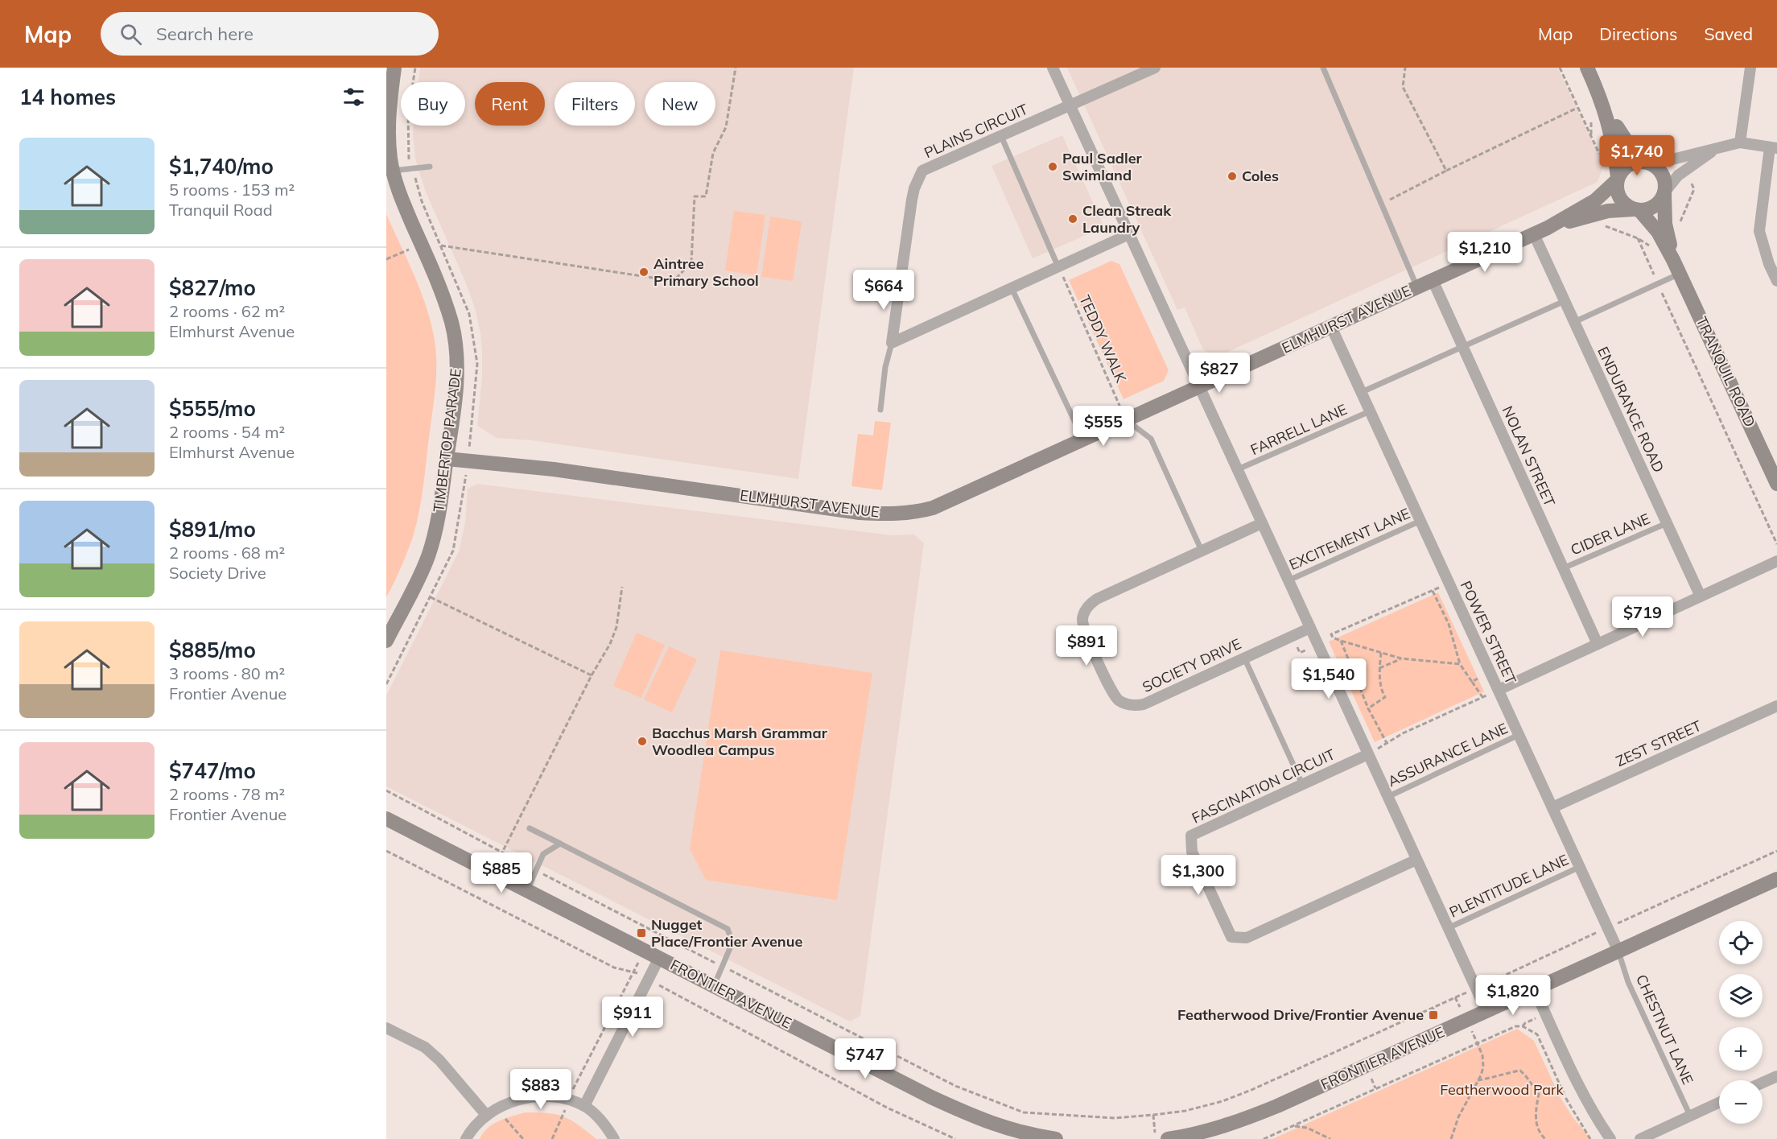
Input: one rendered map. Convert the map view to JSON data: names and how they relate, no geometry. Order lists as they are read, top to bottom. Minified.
{"streets":{"street":["PLAINS CIRCUIT","ELMHURST AVENUE","TRANQUIL ROAD","ENDURANCE ROAD","TIMBERTOP PARADE","NOLAN STREET","POWER STREET","SOCIETY DRIVE","ZEST STREET","FASCINATION CIRCUIT","FRONTIER AVENUE"],"lane":["FARRELL LANE","CIDER LANE","EXCITEMENT LANE","ASSURANCE LANE","PLENTITUDE LANE","CHESTNUT LANE"],"path":["TEDDY WALK"]},"crossings":[["ELMHURST AVENUE","TEDDY WALK"],["ELMHURST AVENUE","ENDURANCE ROAD"],["ELMHURST AVENUE","TIMBERTOP PARADE"],["ELMHURST AVENUE","NOLAN STREET"],["ELMHURST AVENUE","POWER STREET"],["ENDURANCE ROAD","CIDER LANE"],["FARRELL LANE","POWER STREET"],["NOLAN STREET","CIDER LANE"],["EXCITEMENT LANE","POWER STREET"],["POWER STREET","ZEST STREET"],["POWER STREET","ASSURANCE LANE"],["POWER STREET","PLENTITUDE LANE"],["POWER STREET","FRONTIER AVENUE"],["POWER STREET","CHESTNUT LANE"],["FRONTIER AVENUE","CHESTNUT LANE"]],"parks":["Featherwood Park"],"places":{"other":["Paul Sadler Swimland","Coles","Clean Streak Laundry","Aintree Primary School","Bacchus Marsh Grammar Woodlea Campus"],"transit":["Nugget Place/Frontier Avenue","Featherwood Drive/Frontier Avenue"]},"page":{"header":"Map","search":"Search here","nav":["Map","Directions","Saved"],"heading":"14 homes","chip":["Buy","Rent","Filters","New"],"list":[{"name":"$1,740/mo","note":"5 rooms · 153 m² · Tranquil Road"},{"name":"$827/mo","note":"2 rooms · 62 m² · Elmhurst Avenue"},{"name":"$555/mo","note":"2 rooms · 54 m² · Elmhurst Avenue"},{"name":"$891/mo","note":"2 rooms · 68 m² · Society Drive"},{"name":"$885/mo","note":"3 rooms · 80 m² · Frontier Avenue"},{"name":"$747/mo","note":"2 rooms · 78 m² · Frontier Avenue"}],"price":["$1,740","$1,210","$664","$827","$555","$719","$891","$1,540","$885","$1,300","$1,820","$911","$747","$883"],"map_buttons":["+","−"]}}
